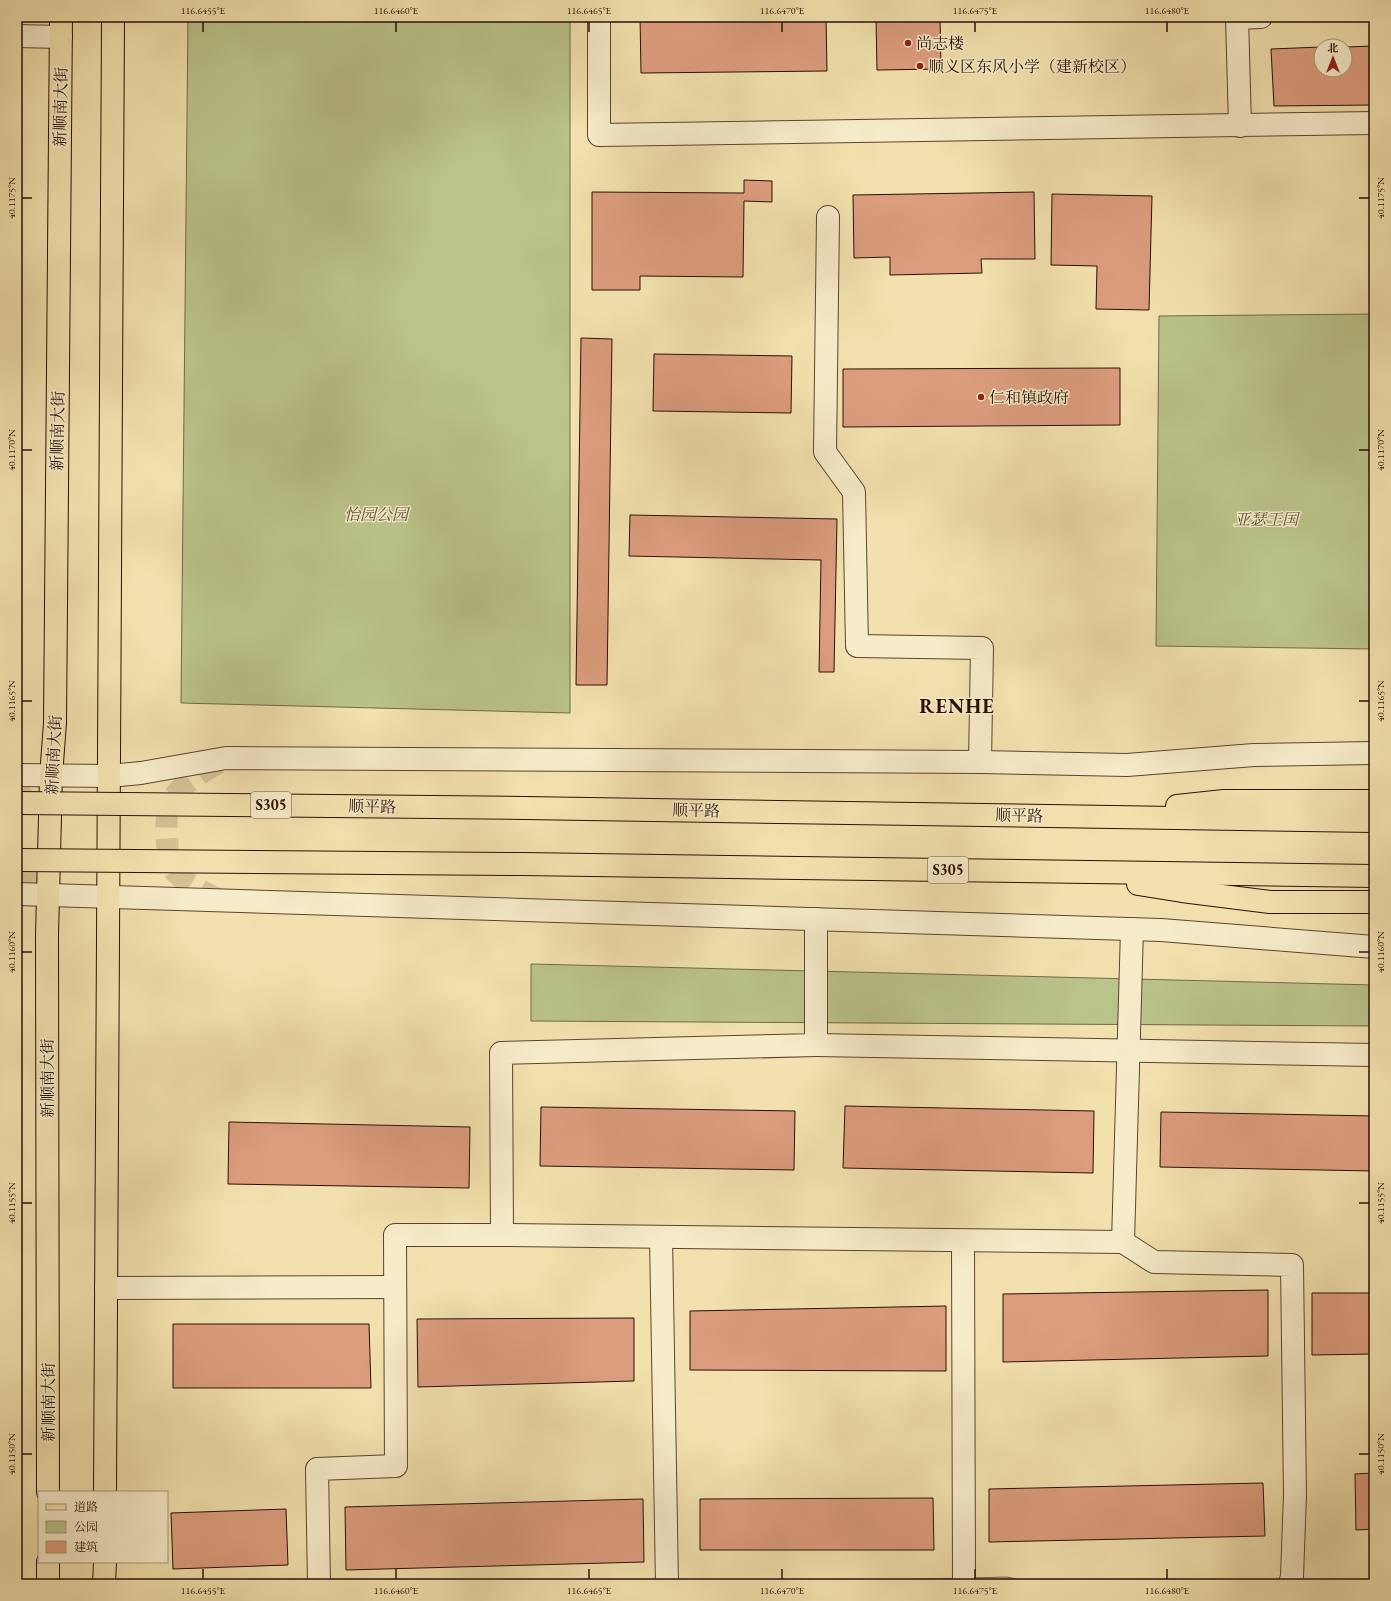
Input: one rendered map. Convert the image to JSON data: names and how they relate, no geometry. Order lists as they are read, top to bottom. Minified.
{"streets":{"main road":["新顺南大街","S305","顺平路"]},"districts":["RENHE"],"parks":["怡园公园","亚瑟王国"],"places":["尚志楼","顺义区东风小学（建新校区）","仁和镇政府"],"legend":["道路","公园","建筑"],"north":"top","coordinates":["116.6455°E","116.6460°E","116.6465°E","116.6470°E","116.6475°E","116.6480°E","40.1175°N","40.1170°N","40.1165°N","40.1160°N","40.1155°N","40.1150°N"]}
